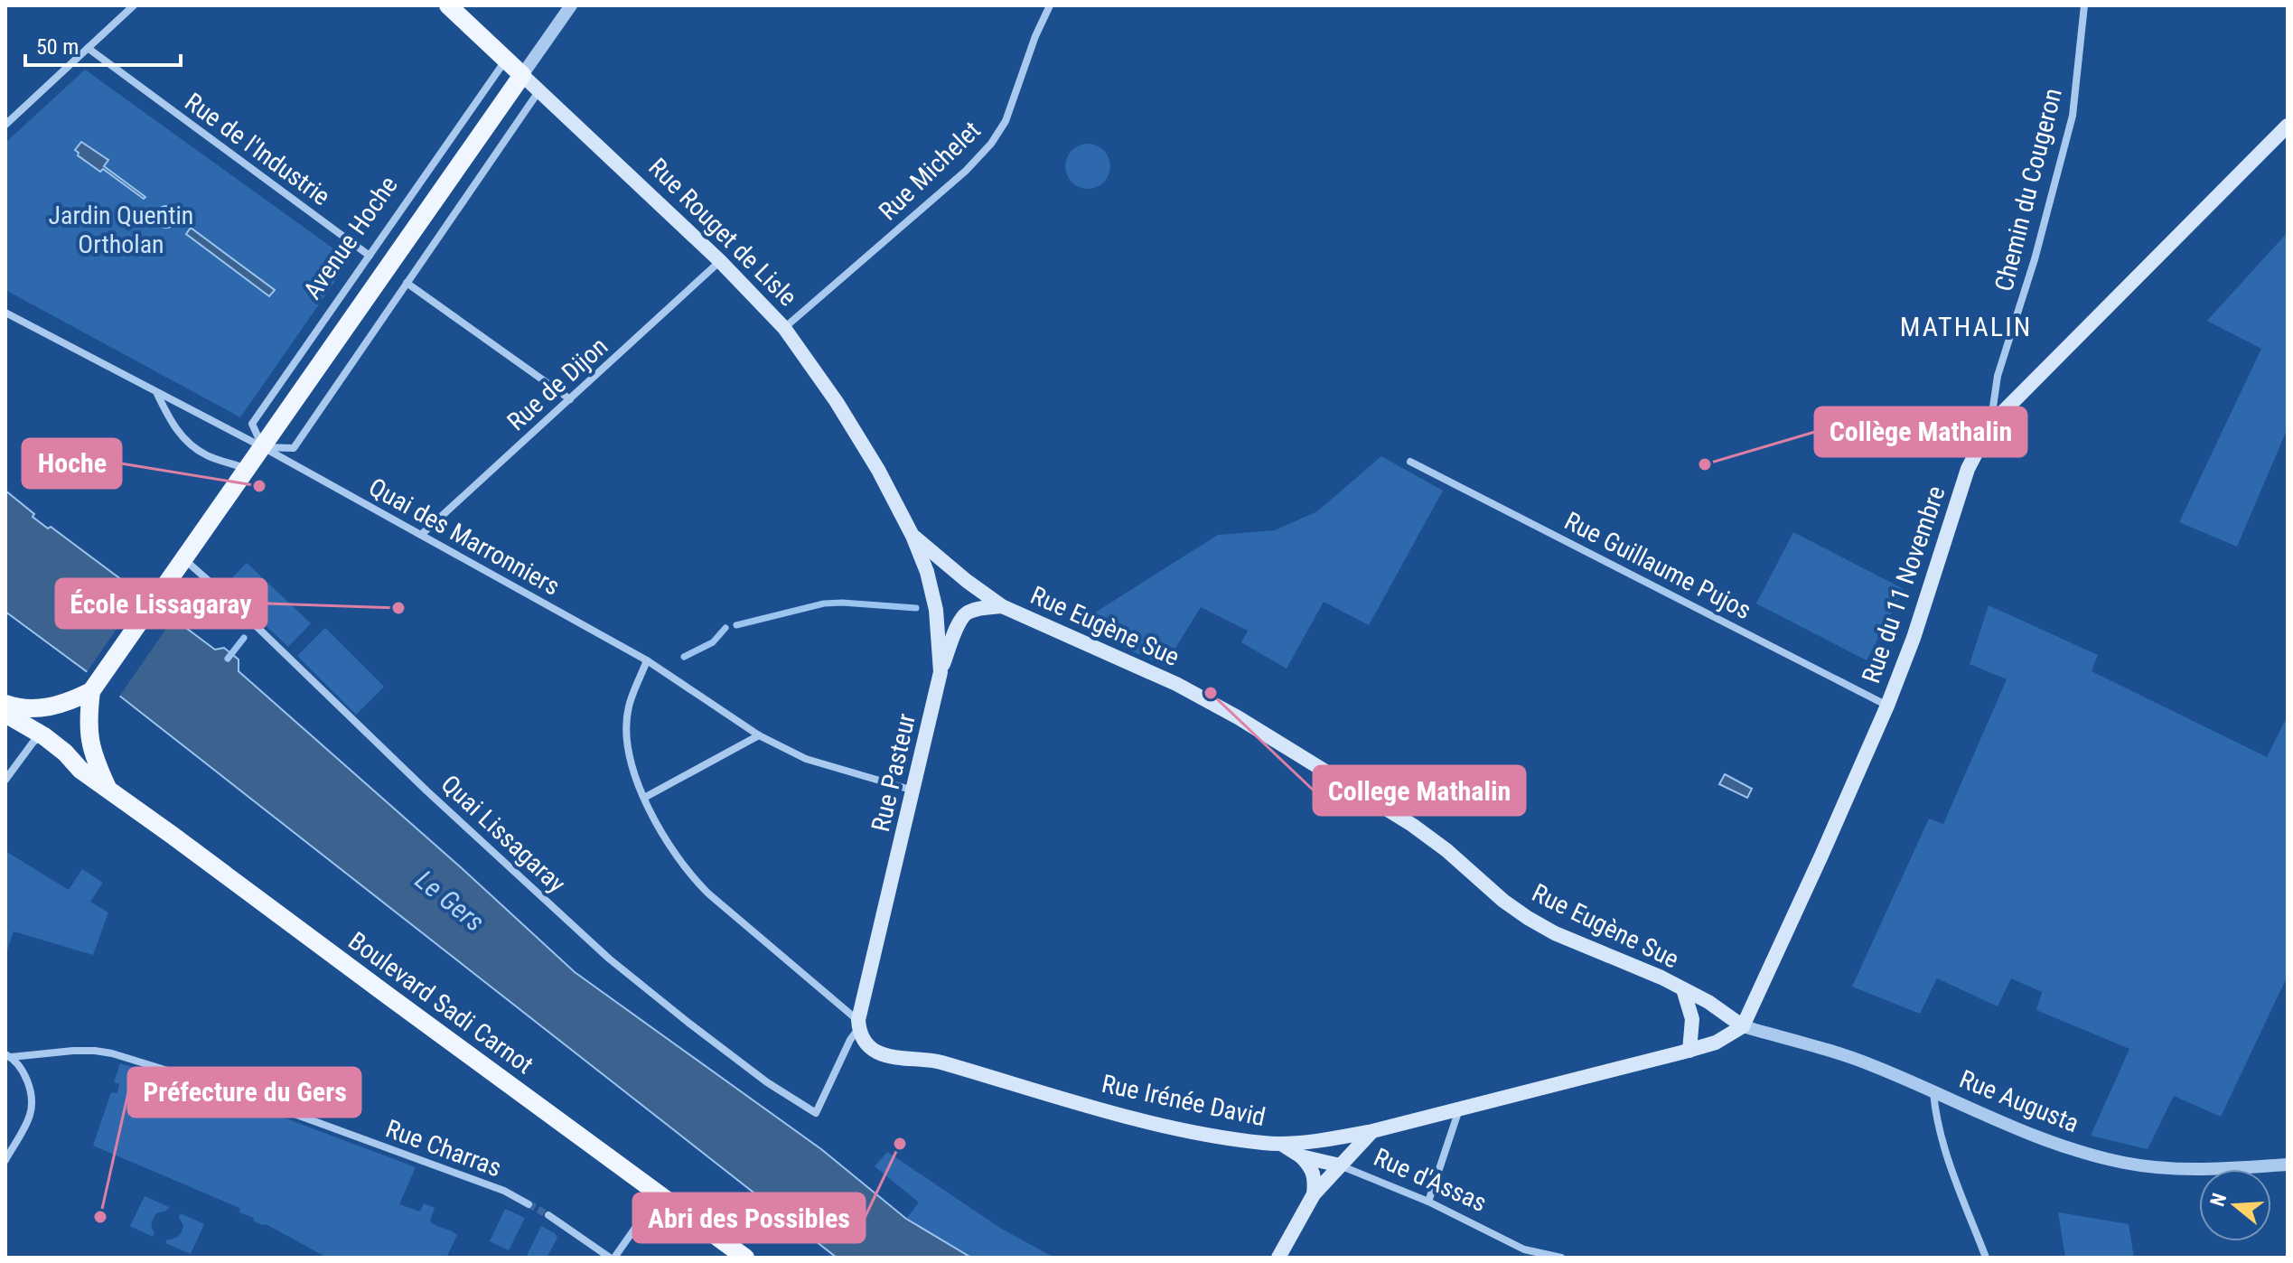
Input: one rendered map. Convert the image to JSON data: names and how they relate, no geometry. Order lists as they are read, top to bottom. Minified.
{"streets":{"main road":["Rue Rouget de Lisle","Avenue Hoche","Rue du 11 Novembre","Rue Eugène Sue","Rue Pasteur","Boulevard Sadi Carnot","Rue Irénée David","Rue d'Assas"],"street":["Rue de l'Industrie","Rue Michelet","Chemin du Cougeron","Rue de Dijon","Quai des Marronniers","Rue Guillaume Pujos","Quai Lissagaray","Rue Augusta","Rue Charras"]},"crossings":[["Rue de l'Industrie","Avenue Hoche"],["Rue Michelet","Rue Rouget de Lisle"],["Chemin du Cougeron","Rue du 11 Novembre"],["Rue Rouget de Lisle","Avenue Hoche"],["Rue Rouget de Lisle","Rue de Dijon"],["Rue Rouget de Lisle","Rue Eugène Sue"],["Rue Rouget de Lisle","Rue Pasteur"],["Avenue Hoche","Quai des Marronniers"],["Avenue Hoche","Quai Lissagaray"],["Avenue Hoche","Boulevard Sadi Carnot"],["Rue de Dijon","Quai des Marronniers"],["Quai des Marronniers","Rue Pasteur"],["Rue Guillaume Pujos","Rue du 11 Novembre"],["Rue du 11 Novembre","Rue Eugène Sue"],["Rue du 11 Novembre","Rue Irénée David"],["Rue du 11 Novembre","Rue Augusta"],["Rue Eugène Sue","Rue Pasteur"],["Rue Eugène Sue","Rue Irénée David"],["Rue Eugène Sue","Rue Augusta"],["Rue Pasteur","Quai Lissagaray"],["Rue Pasteur","Rue Irénée David"],["Quai Lissagaray","Rue Irénée David"],["Rue Irénée David","Rue Augusta"],["Rue Irénée David","Rue d'Assas"]],"districts":["MATHALIN"],"water":["Le Gers"],"parks":["Jardin Quentin Ortholan"],"places":["Collège Mathalin","Hoche","École Lissagaray","College Mathalin","Abri des Possibles","Préfecture du Gers"],"scale_bar":"50 m","north":"left"}
